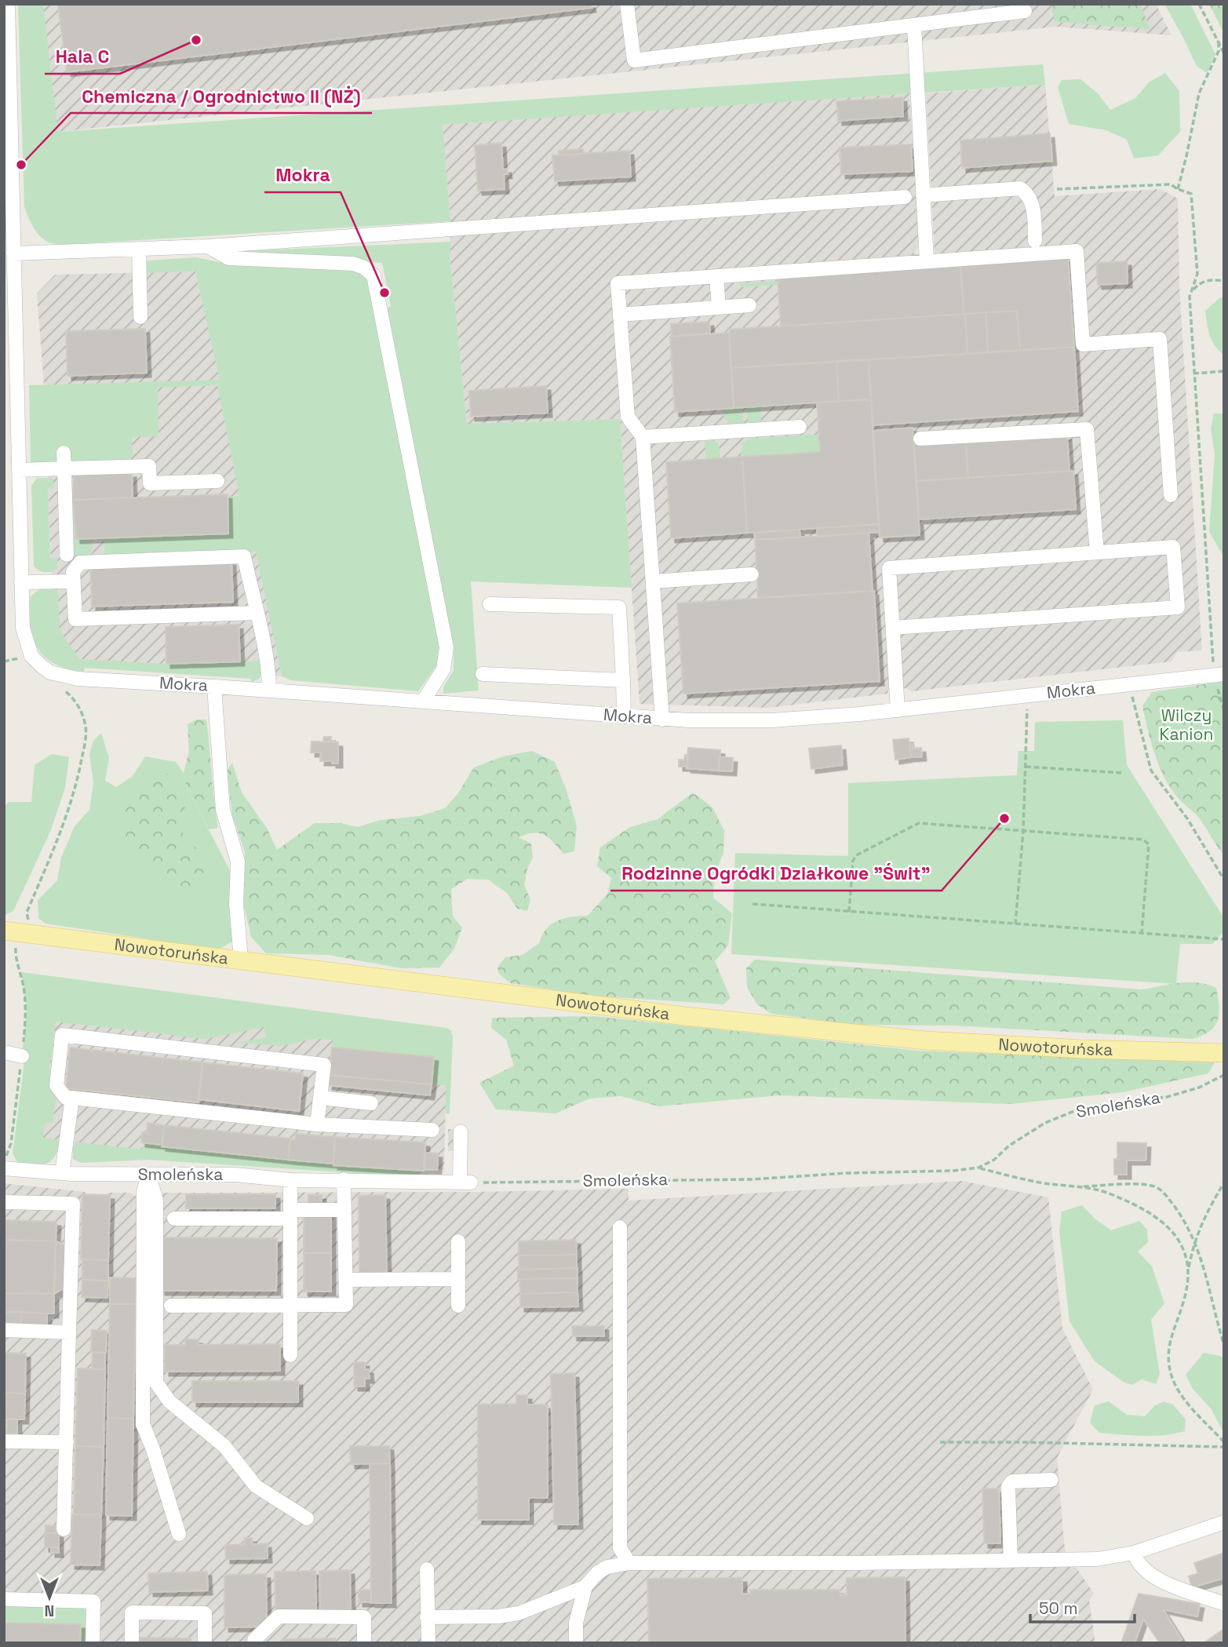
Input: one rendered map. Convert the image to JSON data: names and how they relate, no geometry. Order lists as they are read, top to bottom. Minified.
{"streets":{"main road":["Nowotoruńska"],"street":["Mokra","Smoleńska"]},"parks":["Wilczy Kanion"],"places":["Hala C","Chemiczna / Ogrodnictwo II (NŻ)","Mokra","Rodzinne Ogródki Działkowe \"Świt\""],"scale_bar":"50 m","north":"bottom"}
